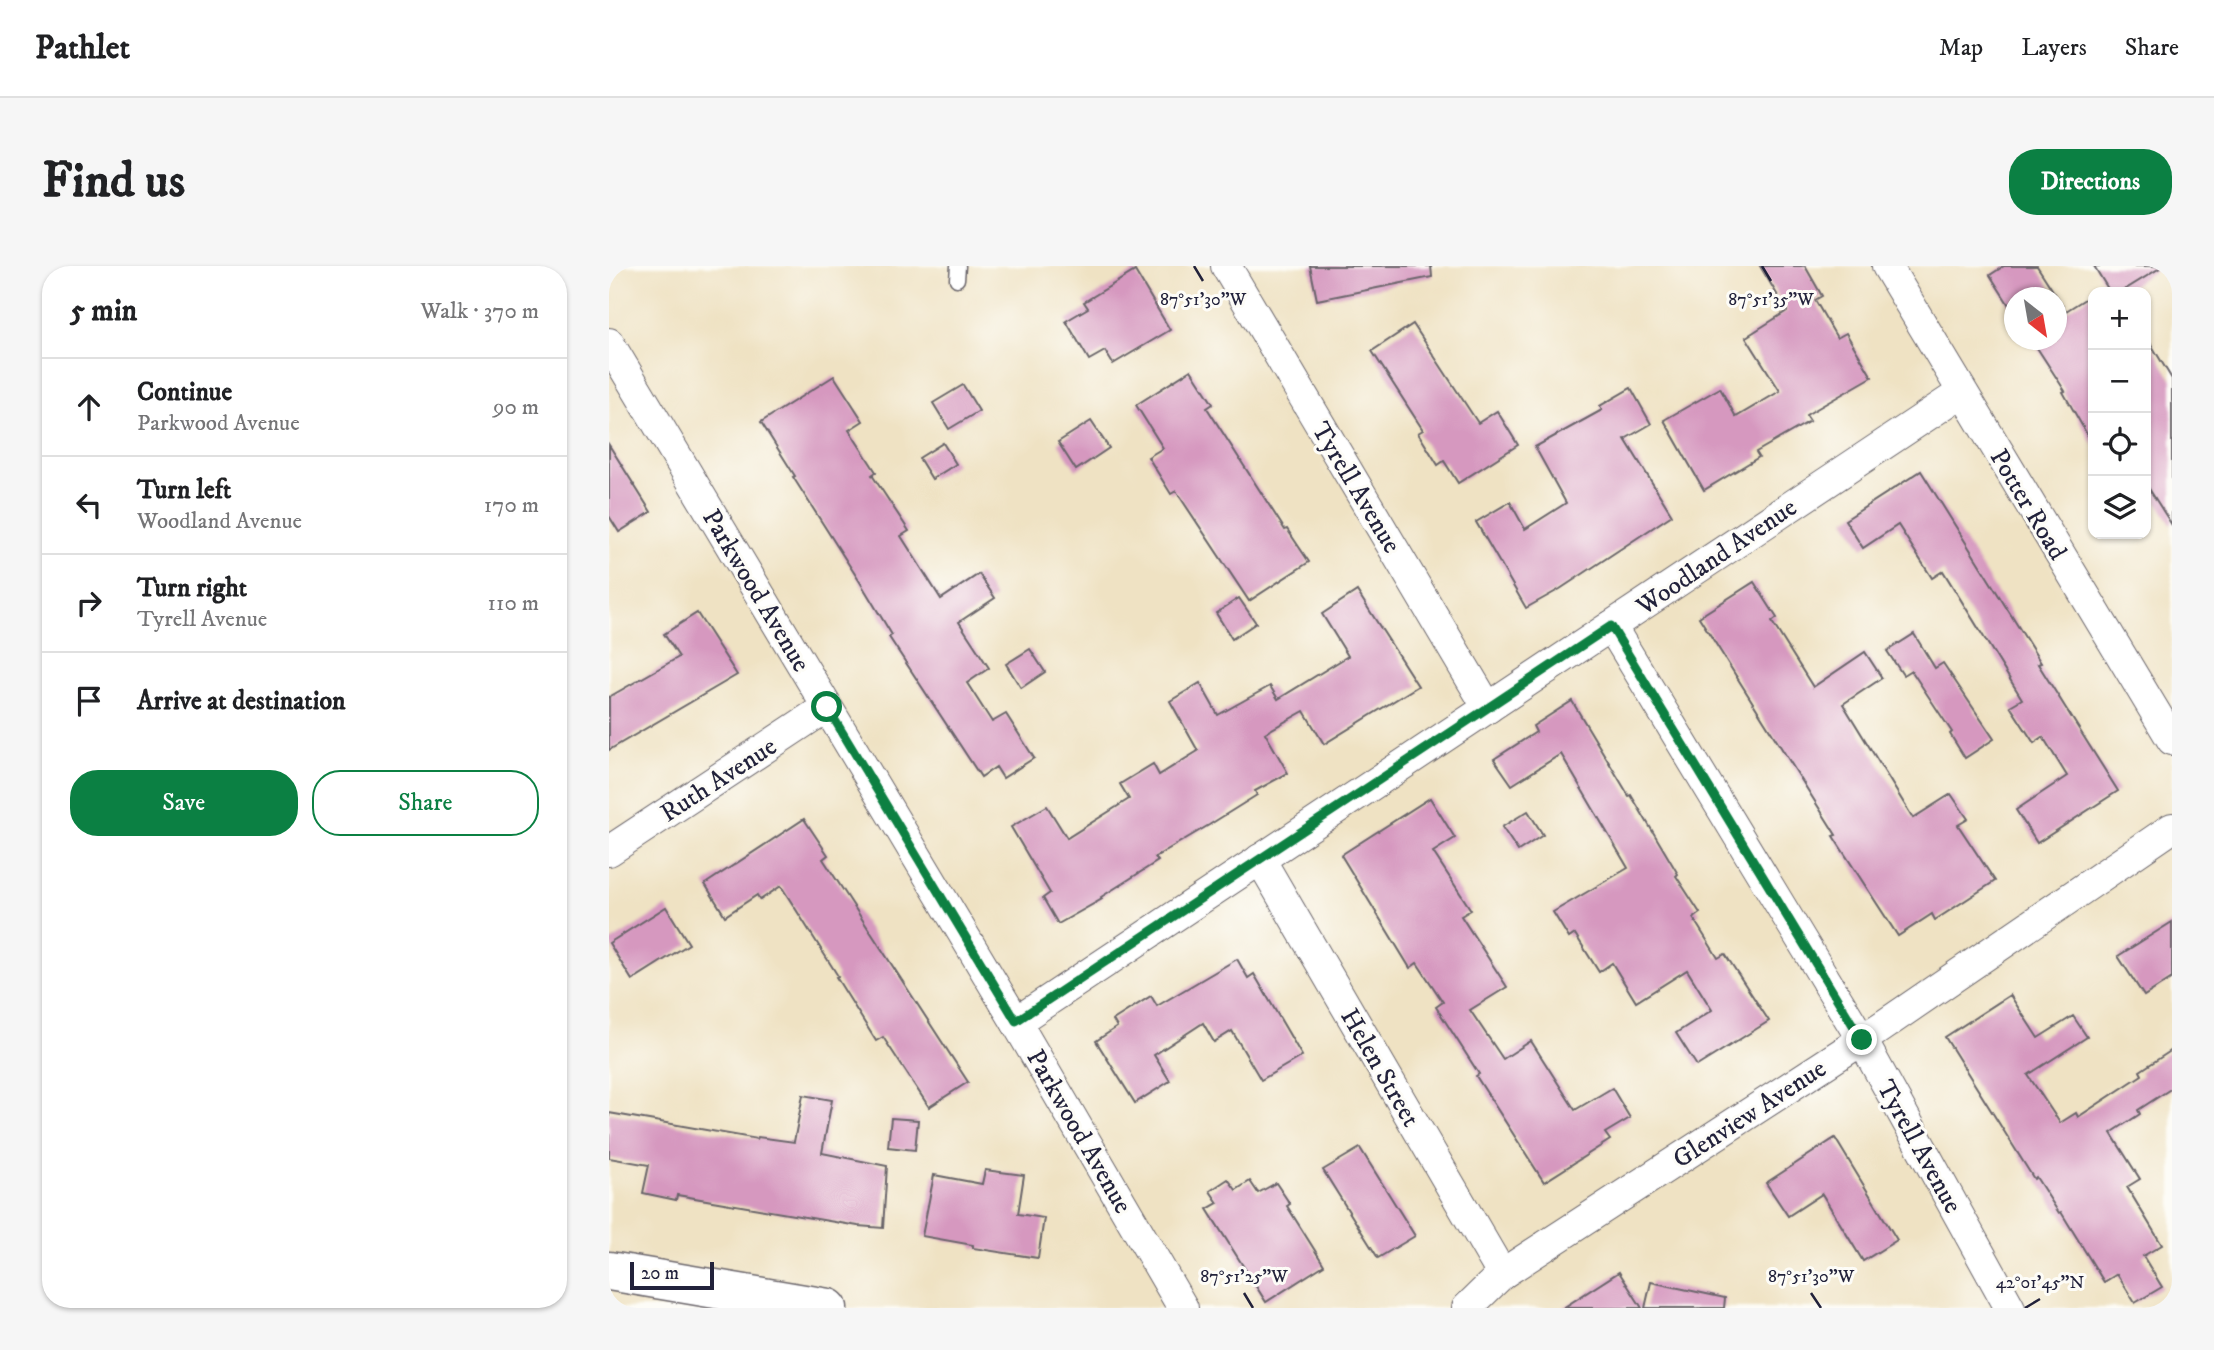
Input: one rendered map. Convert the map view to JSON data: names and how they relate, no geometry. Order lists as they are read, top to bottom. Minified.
{"streets":{"street":["Tyrell Avenue","Potter Road","Woodland Avenue","Parkwood Avenue","Ruth Avenue","Helen Street","Glenview Avenue"]},"crossings":[["Tyrell Avenue","Woodland Avenue"],["Tyrell Avenue","Glenview Avenue"],["Potter Road","Woodland Avenue"],["Woodland Avenue","Parkwood Avenue"],["Woodland Avenue","Helen Street"],["Parkwood Avenue","Ruth Avenue"],["Helen Street","Glenview Avenue"]],"scale_bar":"20 m","north":"bottom right","page":{"header":"Pathlet","nav":["Map","Layers","Share"],"buttons":["Directions",["Save","Share"]],"title":"Find us","heading":["5 min","Walk · 370 m"],"map_buttons":["+","−"],"list":[["Continue","Parkwood Avenue","90 m"],["Turn left","Woodland Avenue","170 m"],["Turn right","Tyrell Avenue","110 m"],"Arrive at destination"],"scale":"20 m"},"coordinates":["87°51'30\"W","87°51'35\"W","87°51'25\"W","42°01'45\"N"]}
